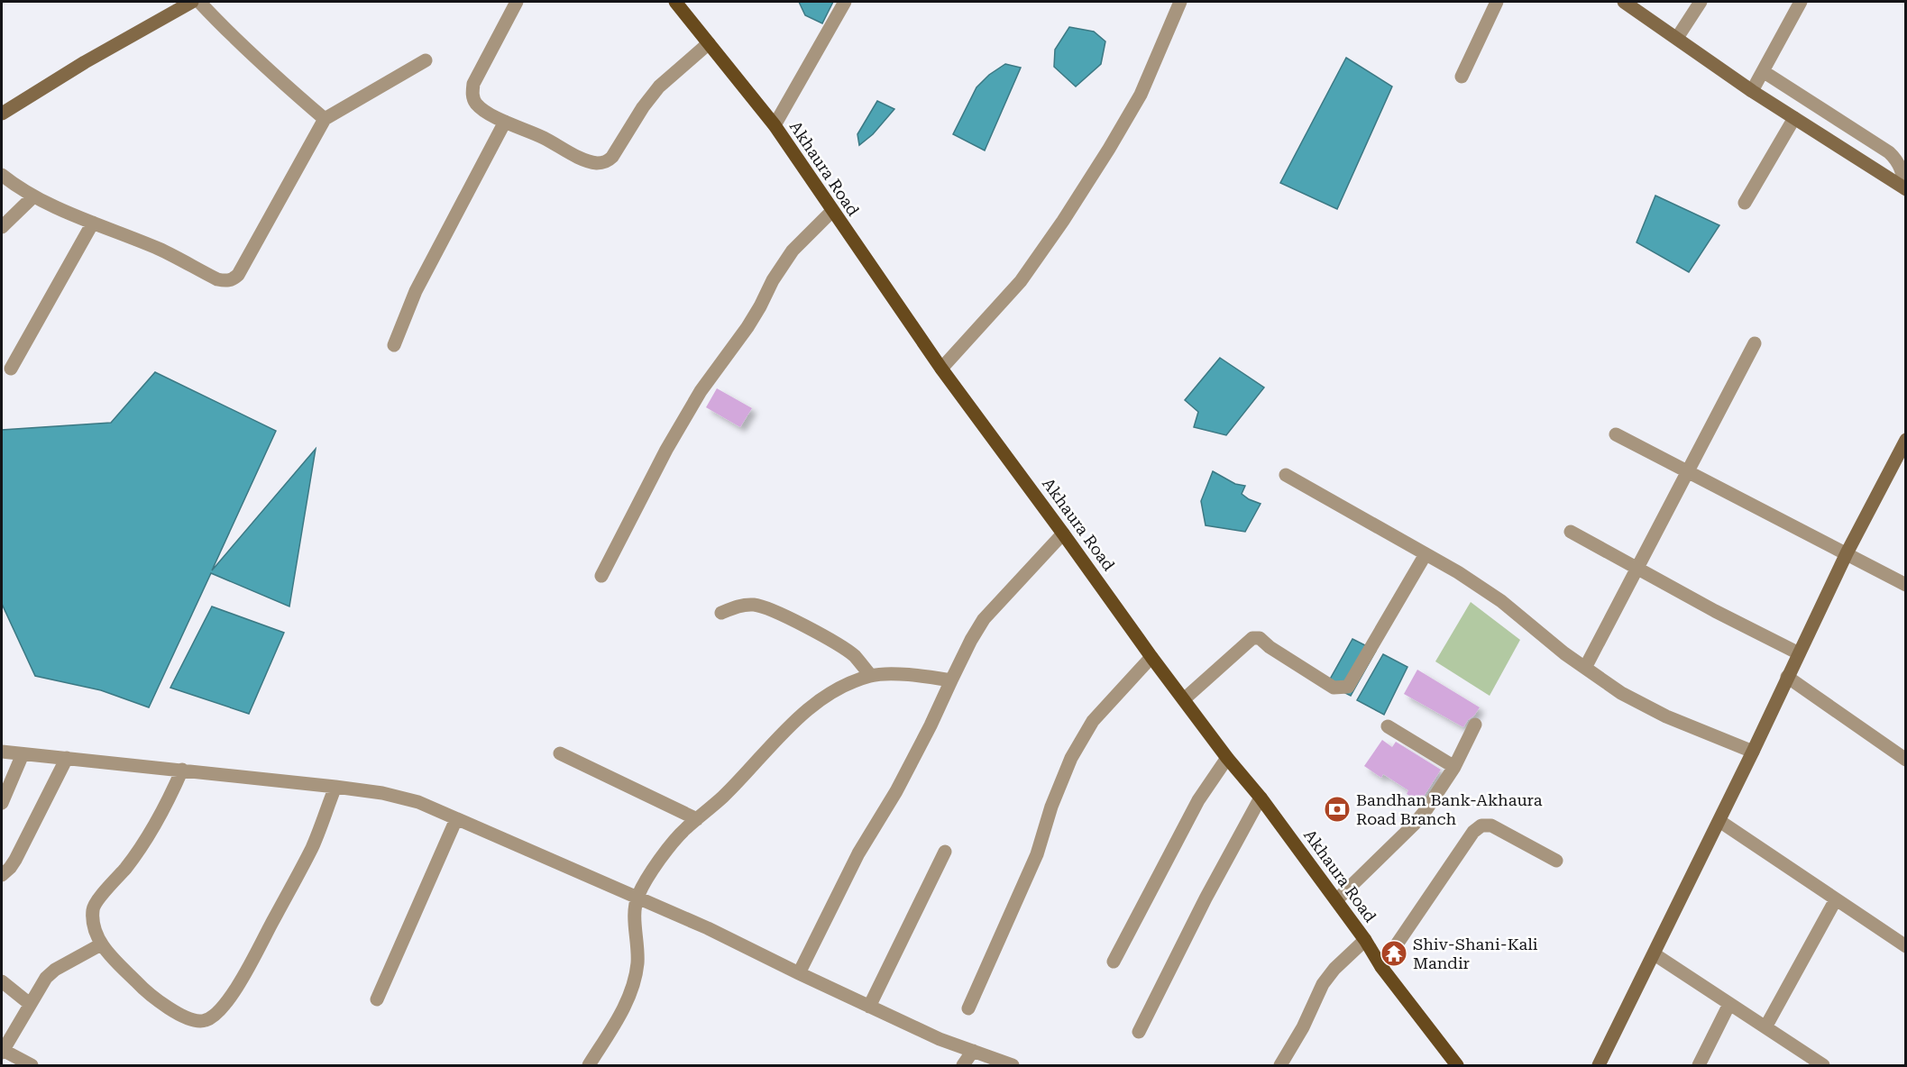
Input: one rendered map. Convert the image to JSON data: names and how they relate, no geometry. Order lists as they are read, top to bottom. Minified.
{"streets":{"main road":["Akhaura Road"]},"places":{"bank":["Bandhan Bank-Akhaura Road Branch"],"temple":["Shiv-Shani-Kali Mandir"]}}
